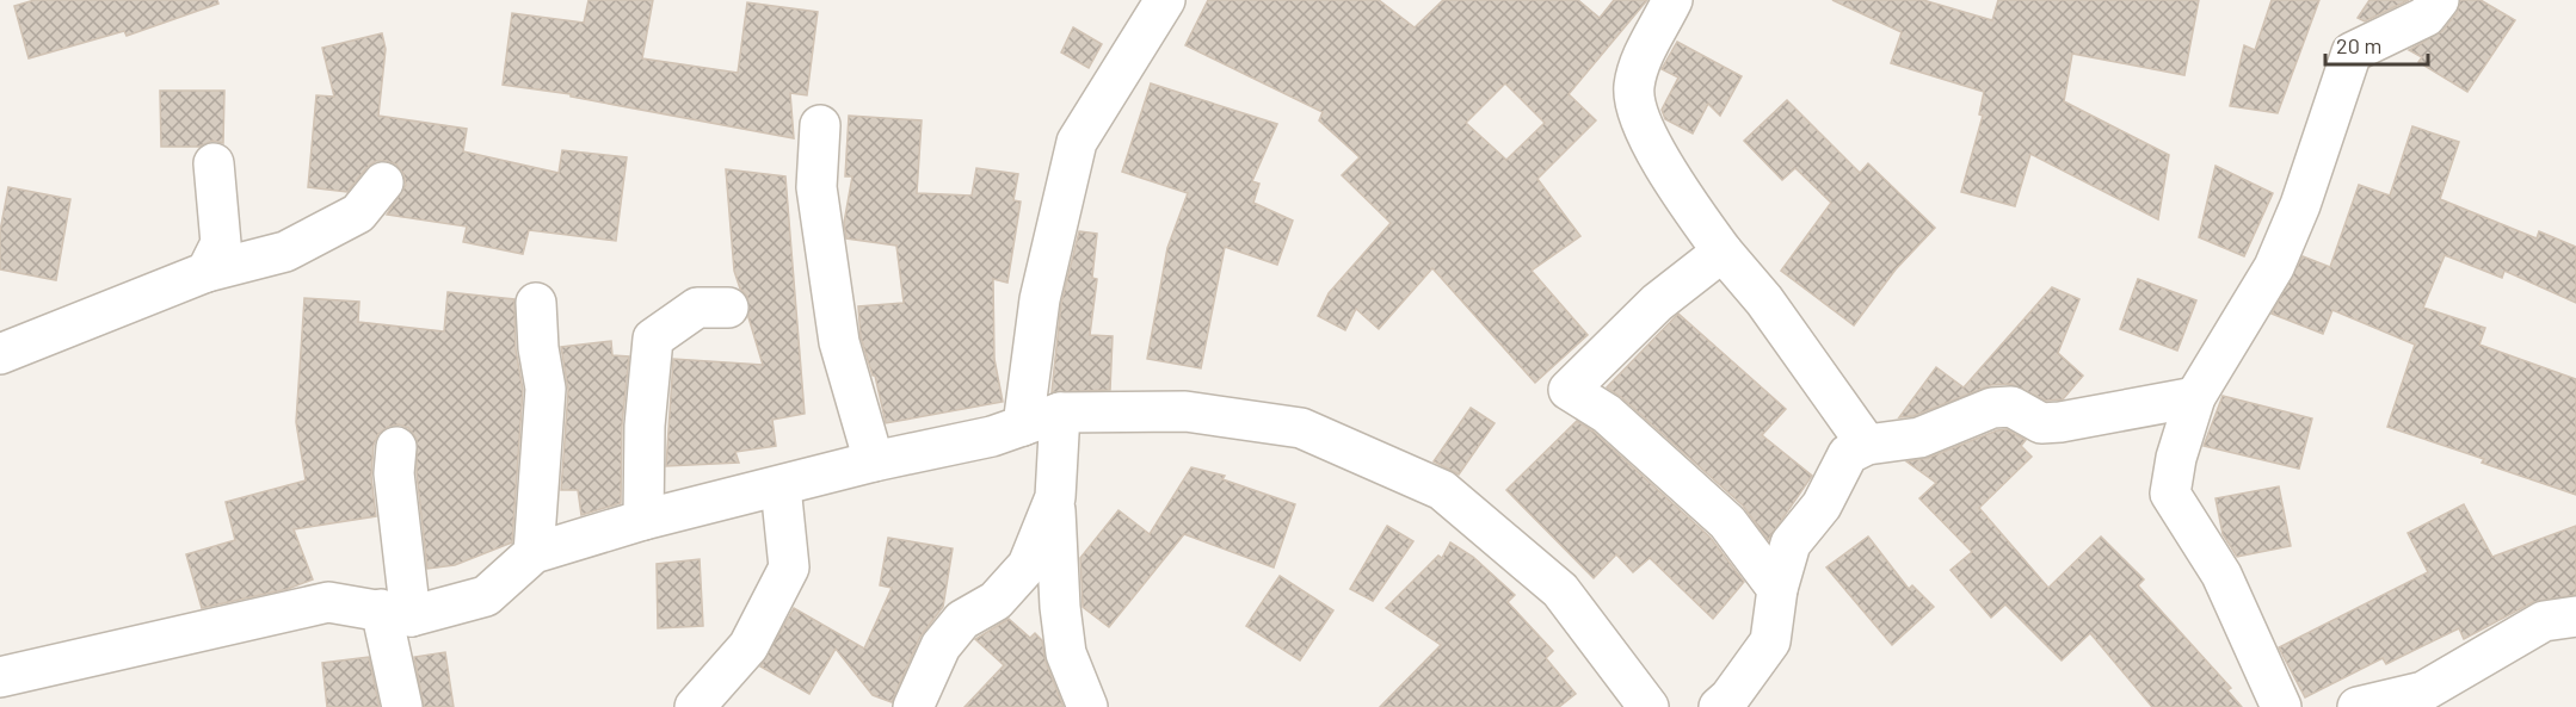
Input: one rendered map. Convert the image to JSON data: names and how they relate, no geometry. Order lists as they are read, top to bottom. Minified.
{"scale_bar":"20 m"}
